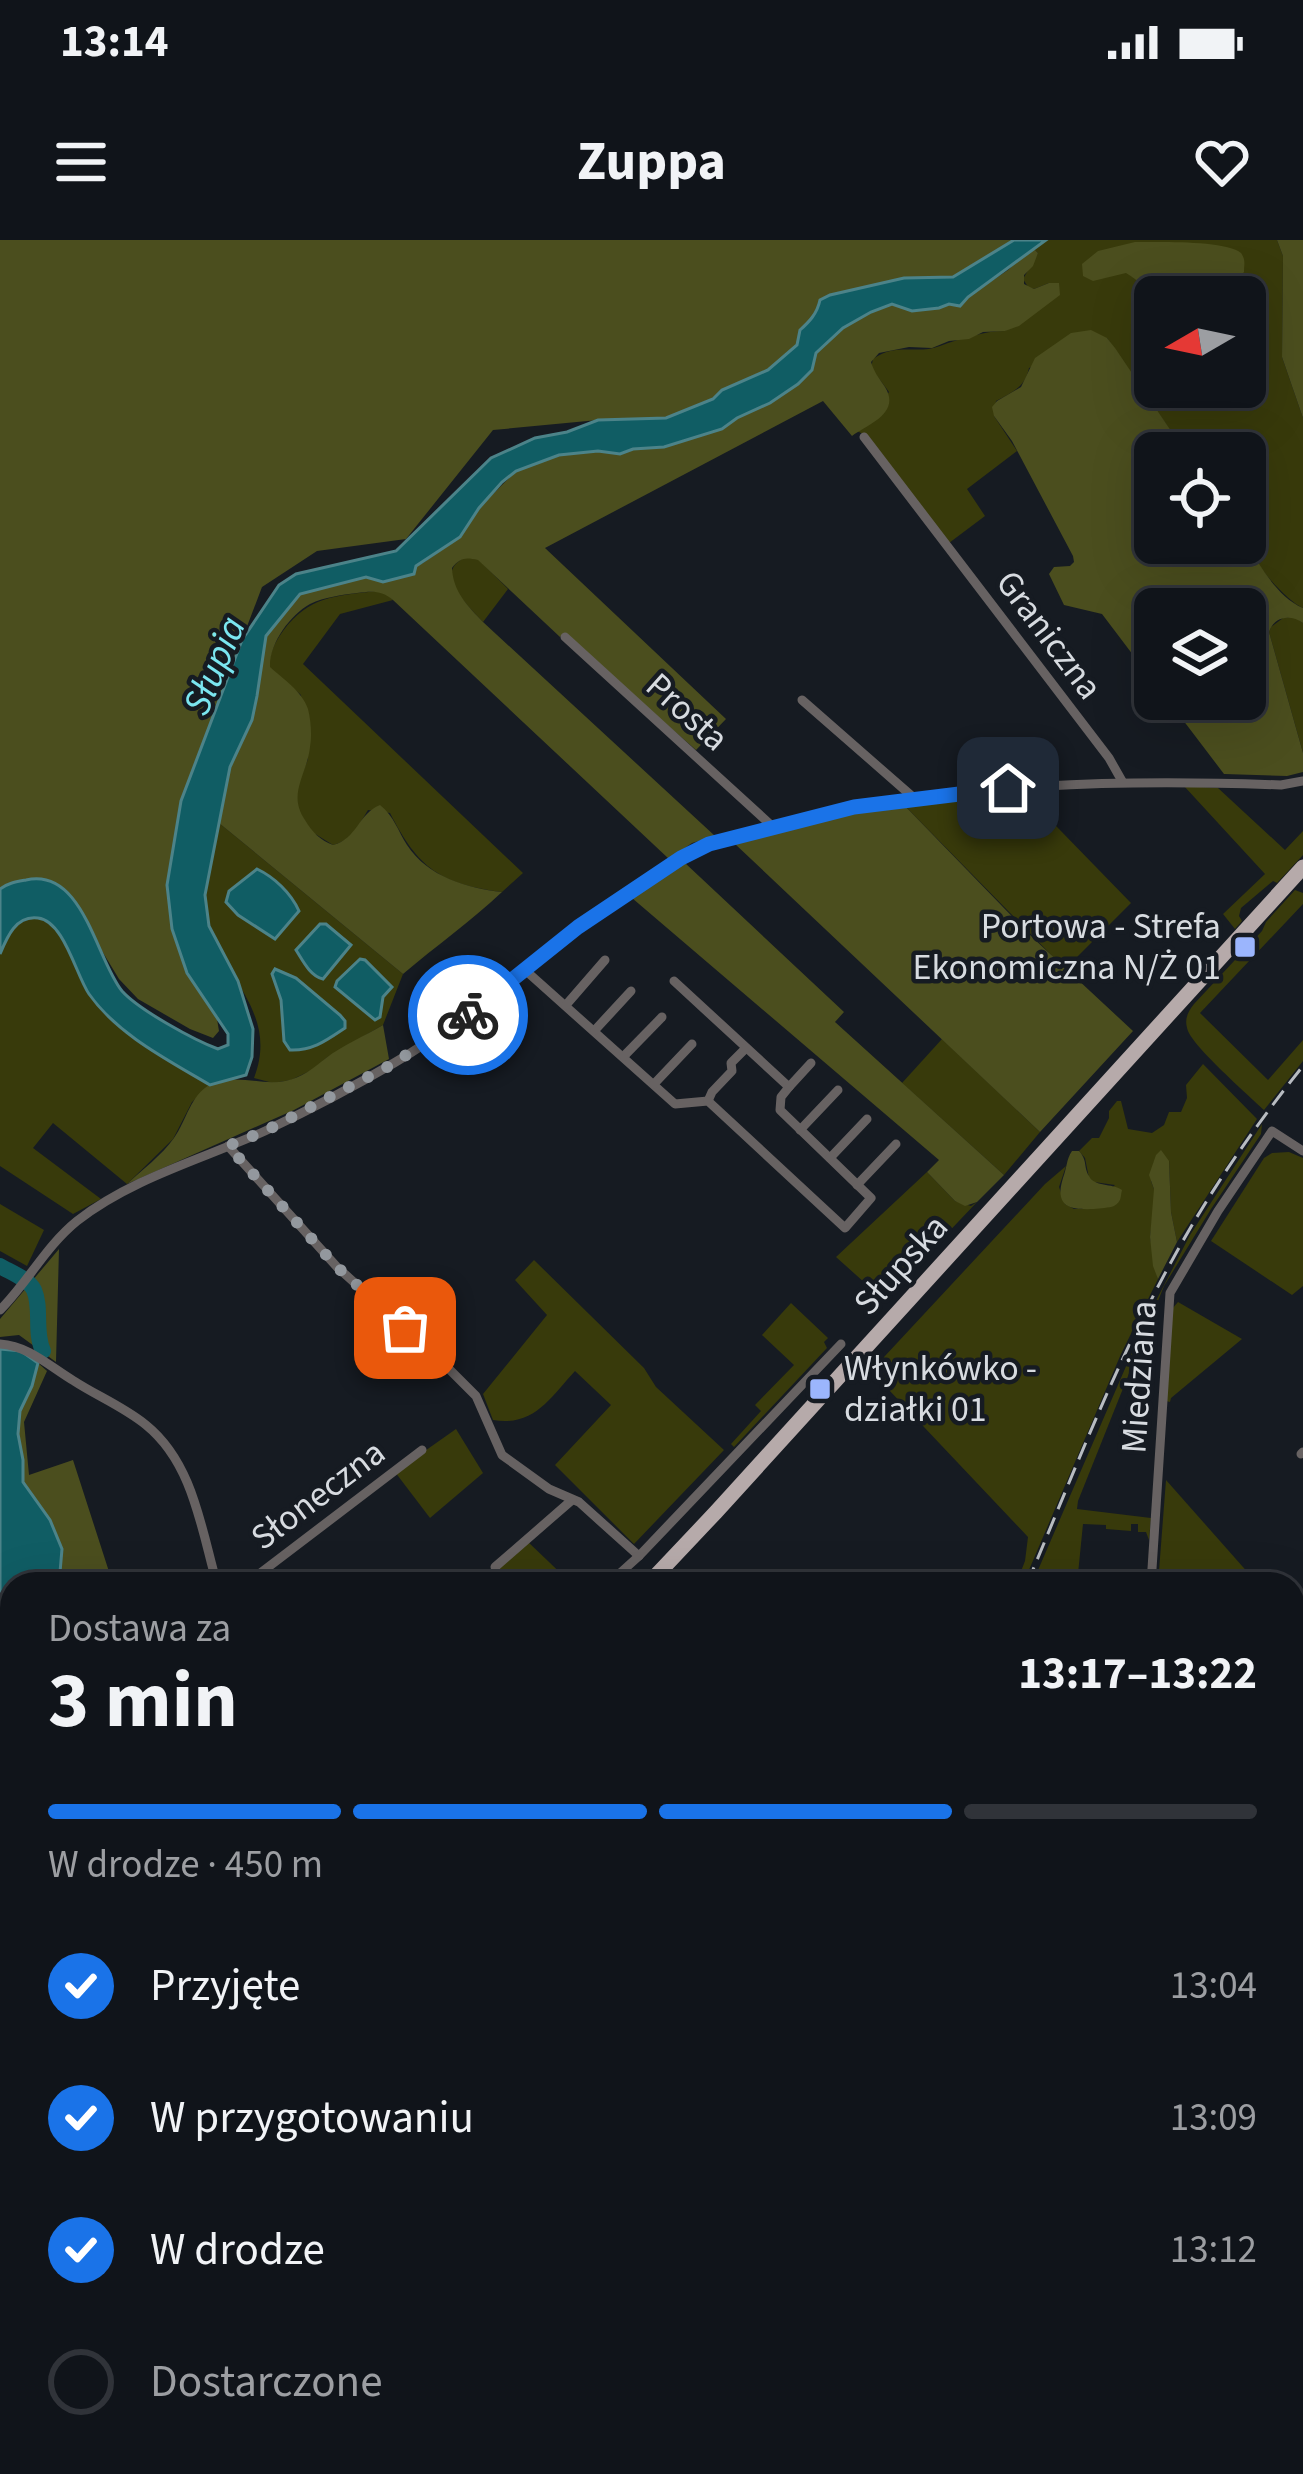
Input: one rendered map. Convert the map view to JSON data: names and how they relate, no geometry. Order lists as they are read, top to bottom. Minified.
{"streets":{"main road":["Słupska"],"street":["Graniczna","Prosta","Miedziana","Słoneczna"]},"water":["Słupia"],"places":{"transit":["Portowa - Strefa Ekonomiczna N/Ż 01","Włynkówko - działki 01"]},"north":"left","page":{"status":"13:14","header":"Zuppa","heading":["3 min","Dostawa za","13:17–13:22"],"bar":"W drodze · 450 m","list":[["Przyjęte","13:04"],["W przygotowaniu","13:09"],["W drodze","13:12"],"Dostarczone"]}}
